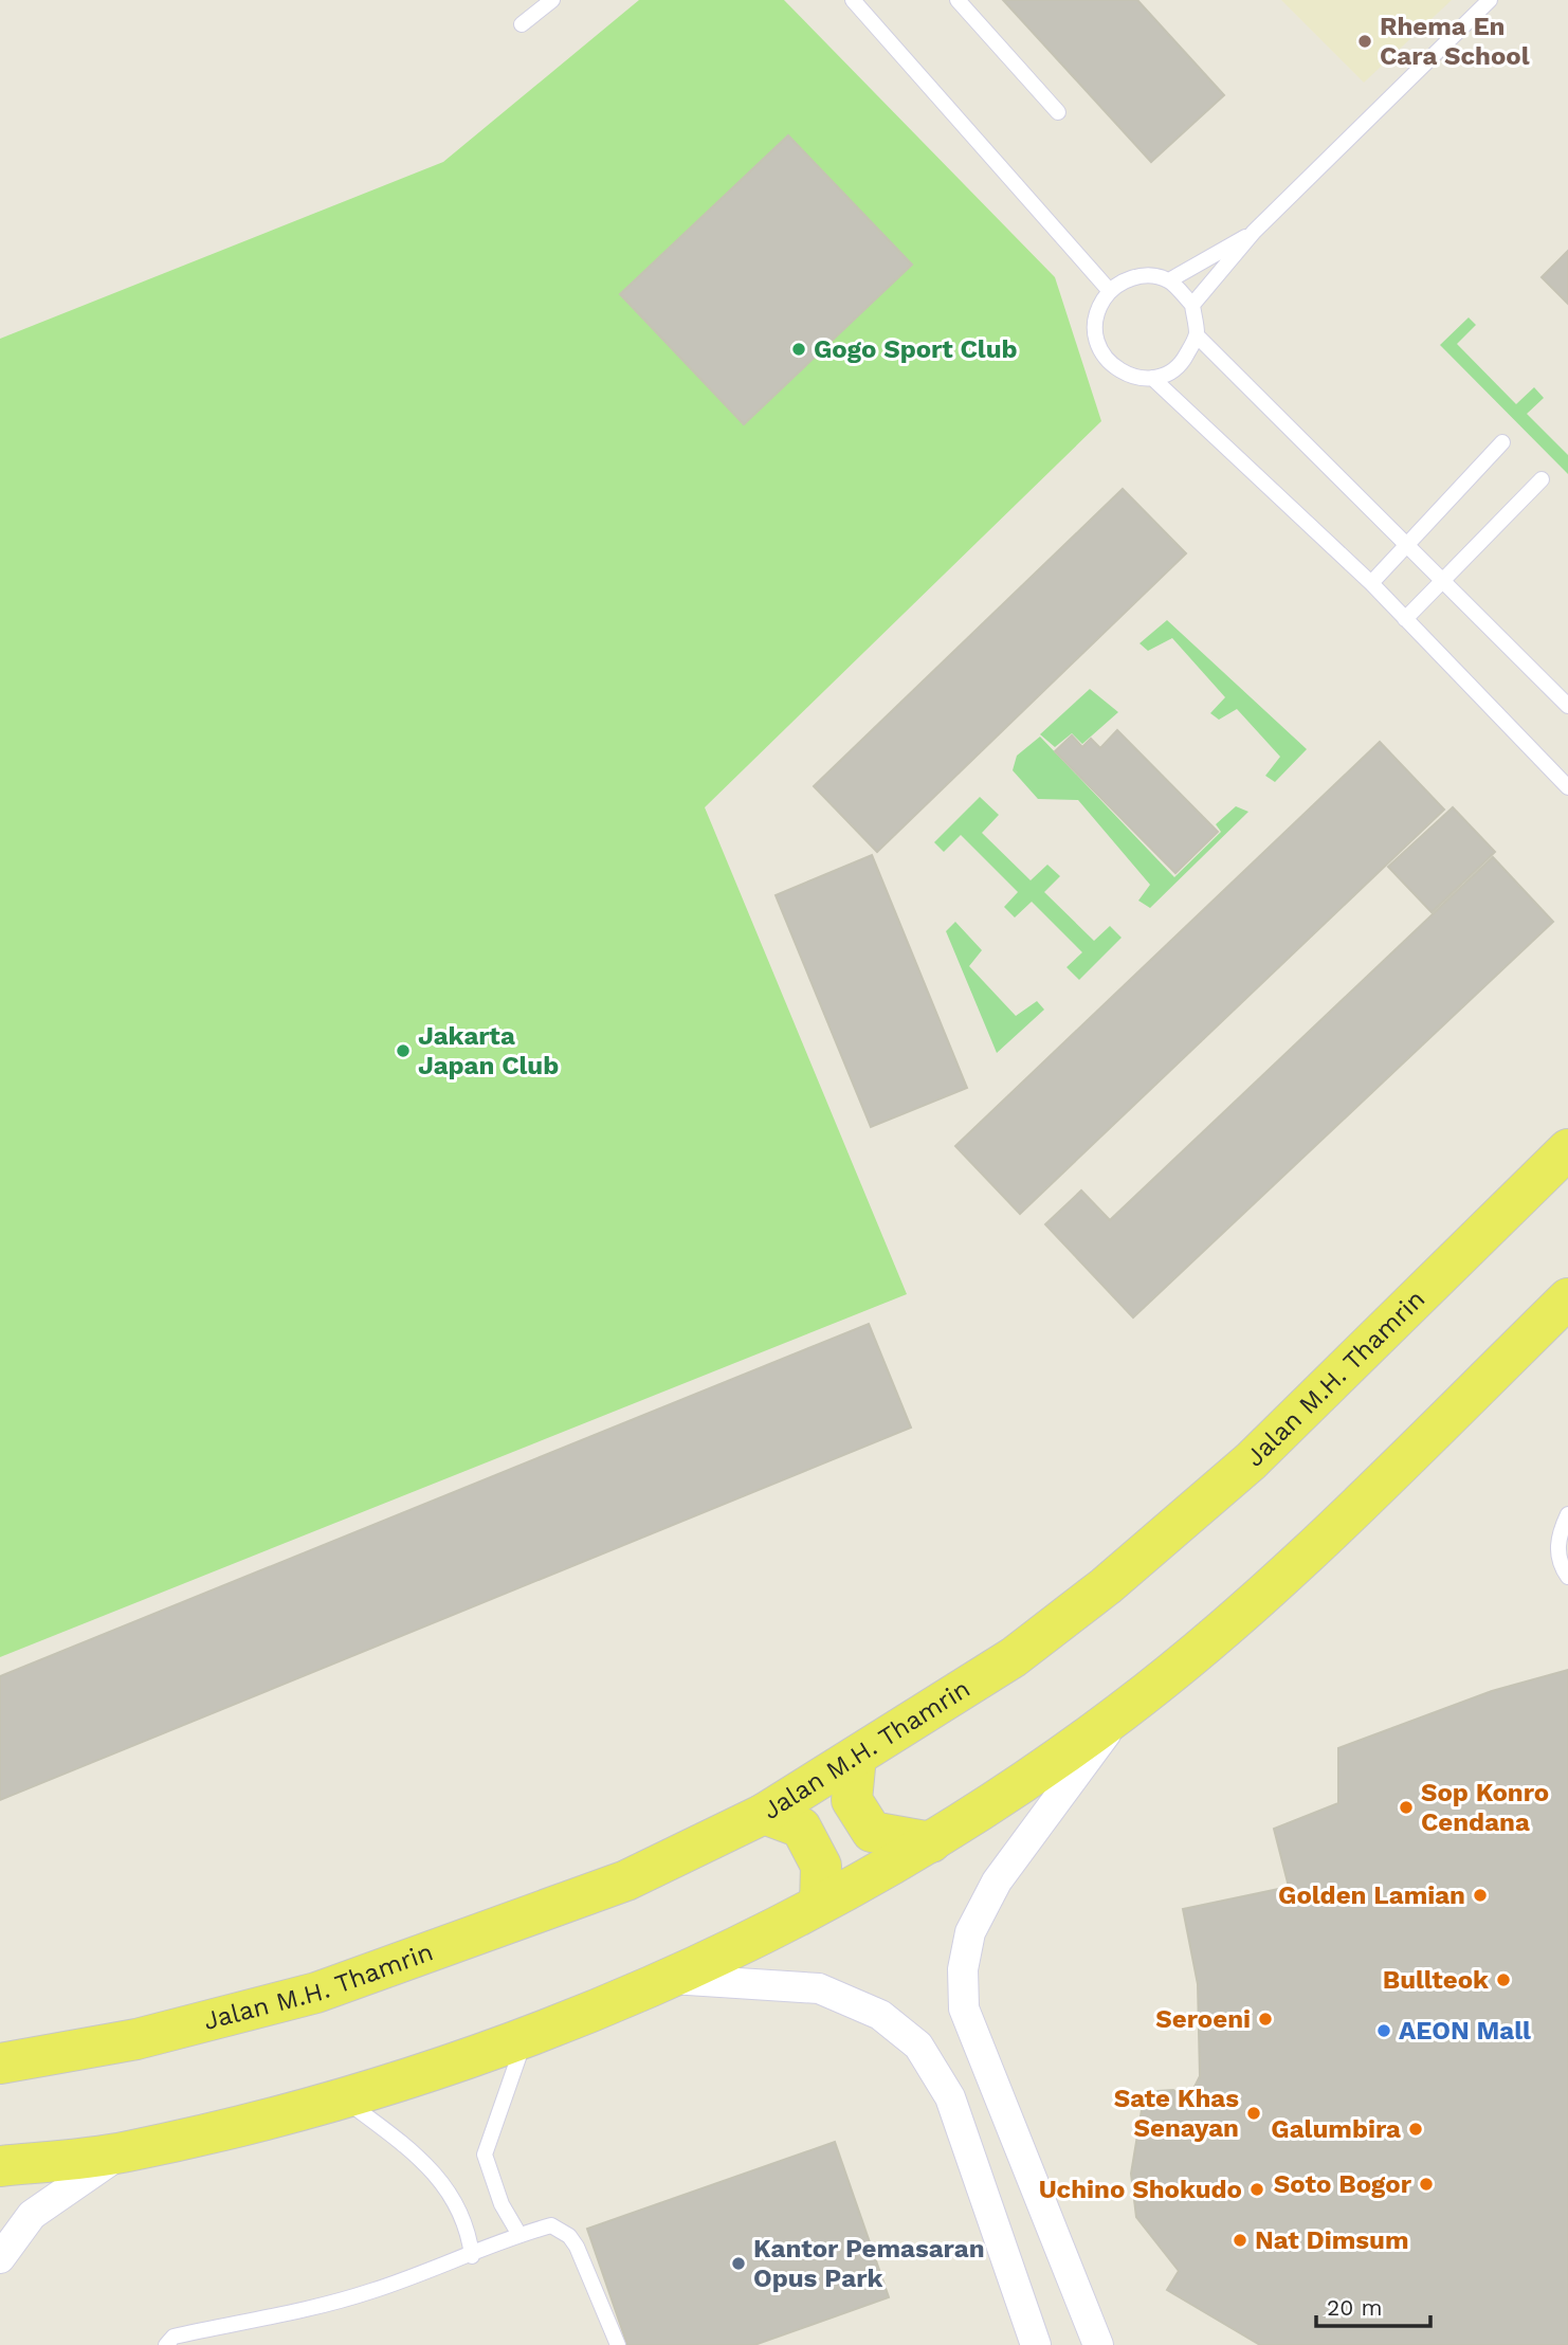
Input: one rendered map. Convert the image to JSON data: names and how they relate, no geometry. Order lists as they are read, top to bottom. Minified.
{"streets":{"main road":["Jalan M.H. Thamrin"]},"places":["Rhema En Cara School","Gogo Sport Club","Jakarta Japan Club","Sop Konro Cendana","Golden Lamian","Bullteok","Seroeni","AEON Mall","Sate Khas Senayan","Galumbira","Soto Bogor","Uchino Shokudo","Nat Dimsum","Kantor Pemasaran Opus Park"],"scale_bar":"20 m"}
